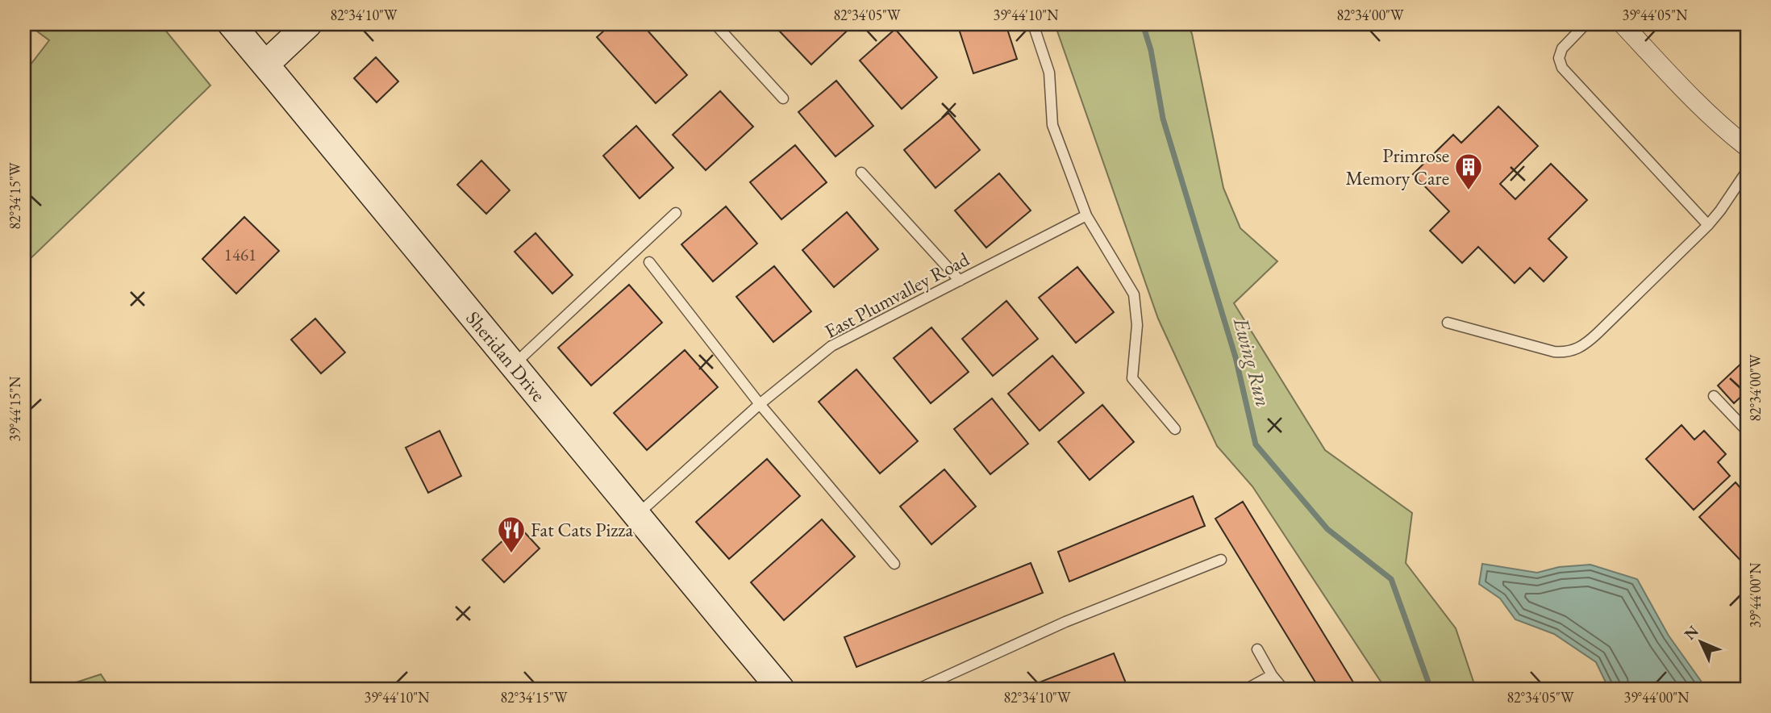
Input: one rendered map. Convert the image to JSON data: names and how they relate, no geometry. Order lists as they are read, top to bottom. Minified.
{"streets":{"street":["Sheridan Drive"],"lane":["East Plumvalley Road"]},"crossings":[["East Plumvalley Road","Sheridan Drive"]],"water":["Ewing Run"],"places":{"building":["Primrose Memory Care"],"restaurant":["Fat Cats Pizza"]},"house_numbers":["1461"],"north":"top left","coordinates":["82°34'10\"W","82°34'05\"W","39°44'10\"N","82°34'00\"W","39°44'05\"N","82°34'15\"W","39°44'15\"N","39°44'00\"N"]}
